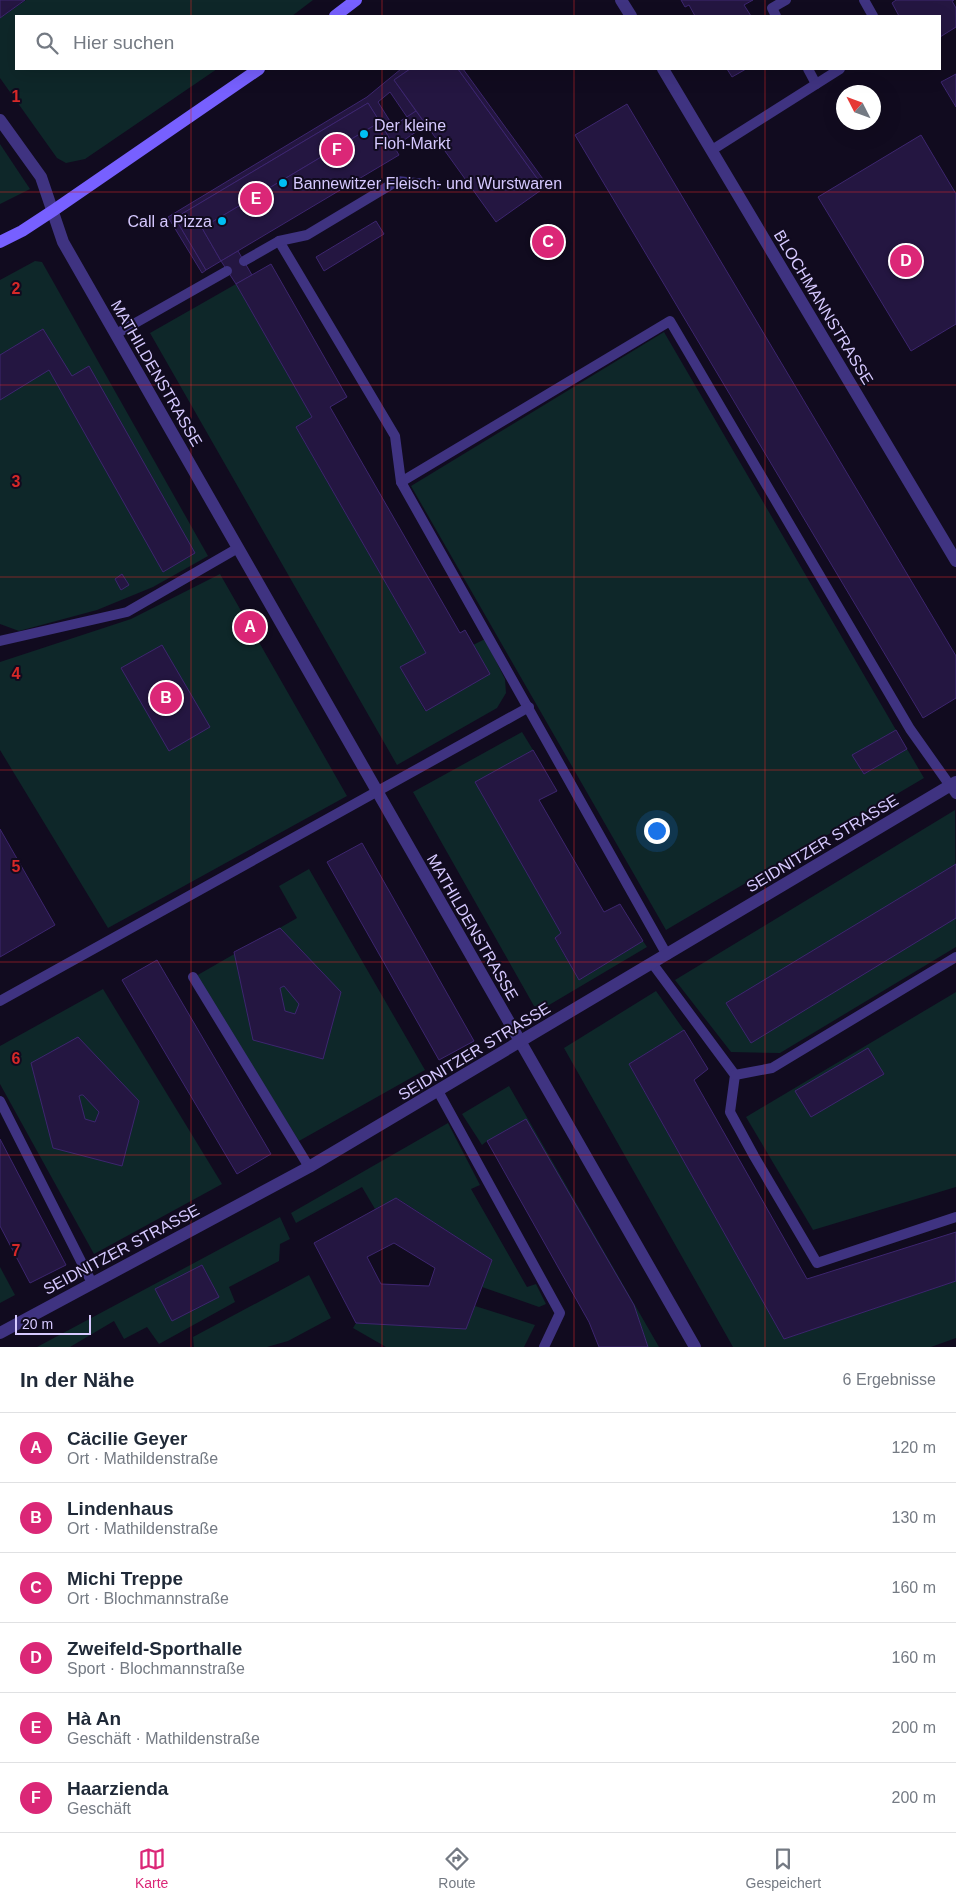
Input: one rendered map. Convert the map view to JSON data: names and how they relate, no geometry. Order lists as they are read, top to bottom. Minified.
{"streets":{"street":["BLOCHMANNSTRASSE","MATHILDENSTRASSE","SEIDNITZER STRASSE"]},"crossings":[["MATHILDENSTRASSE","SEIDNITZER STRASSE"]],"places":["Der kleine Floh-Markt","Bannewitzer Fleisch- und Wurstwaren","Call a Pizza"],"scale_bar":"20 m","north":"top left","page":{"search":"Hier suchen","pins":["F","E","C","D","A","B"],"scale":"20 m","heading":["In der Nähe","6 Ergebnisse"],"list":[{"mark":"A","name":"Cäcilie Geyer","note":"Ort · Mathildenstraße","value":"120 m"},{"mark":"B","name":"Lindenhaus","note":"Ort · Mathildenstraße","value":"130 m"},{"mark":"C","name":"Michi Treppe","note":"Ort · Blochmannstraße","value":"160 m"},{"mark":"D","name":"Zweifeld-Sporthalle","note":"Sport · Blochmannstraße","value":"160 m"},{"mark":"E","name":"Hà An","note":"Geschäft · Mathildenstraße","value":"200 m"},{"mark":"F","name":"Haarzienda","note":"Geschäft","value":"200 m"}],"nav":["Karte","Route","Gespeichert"]},"grid":{"rows":["1","2","3","4","5","6","7"]}}
